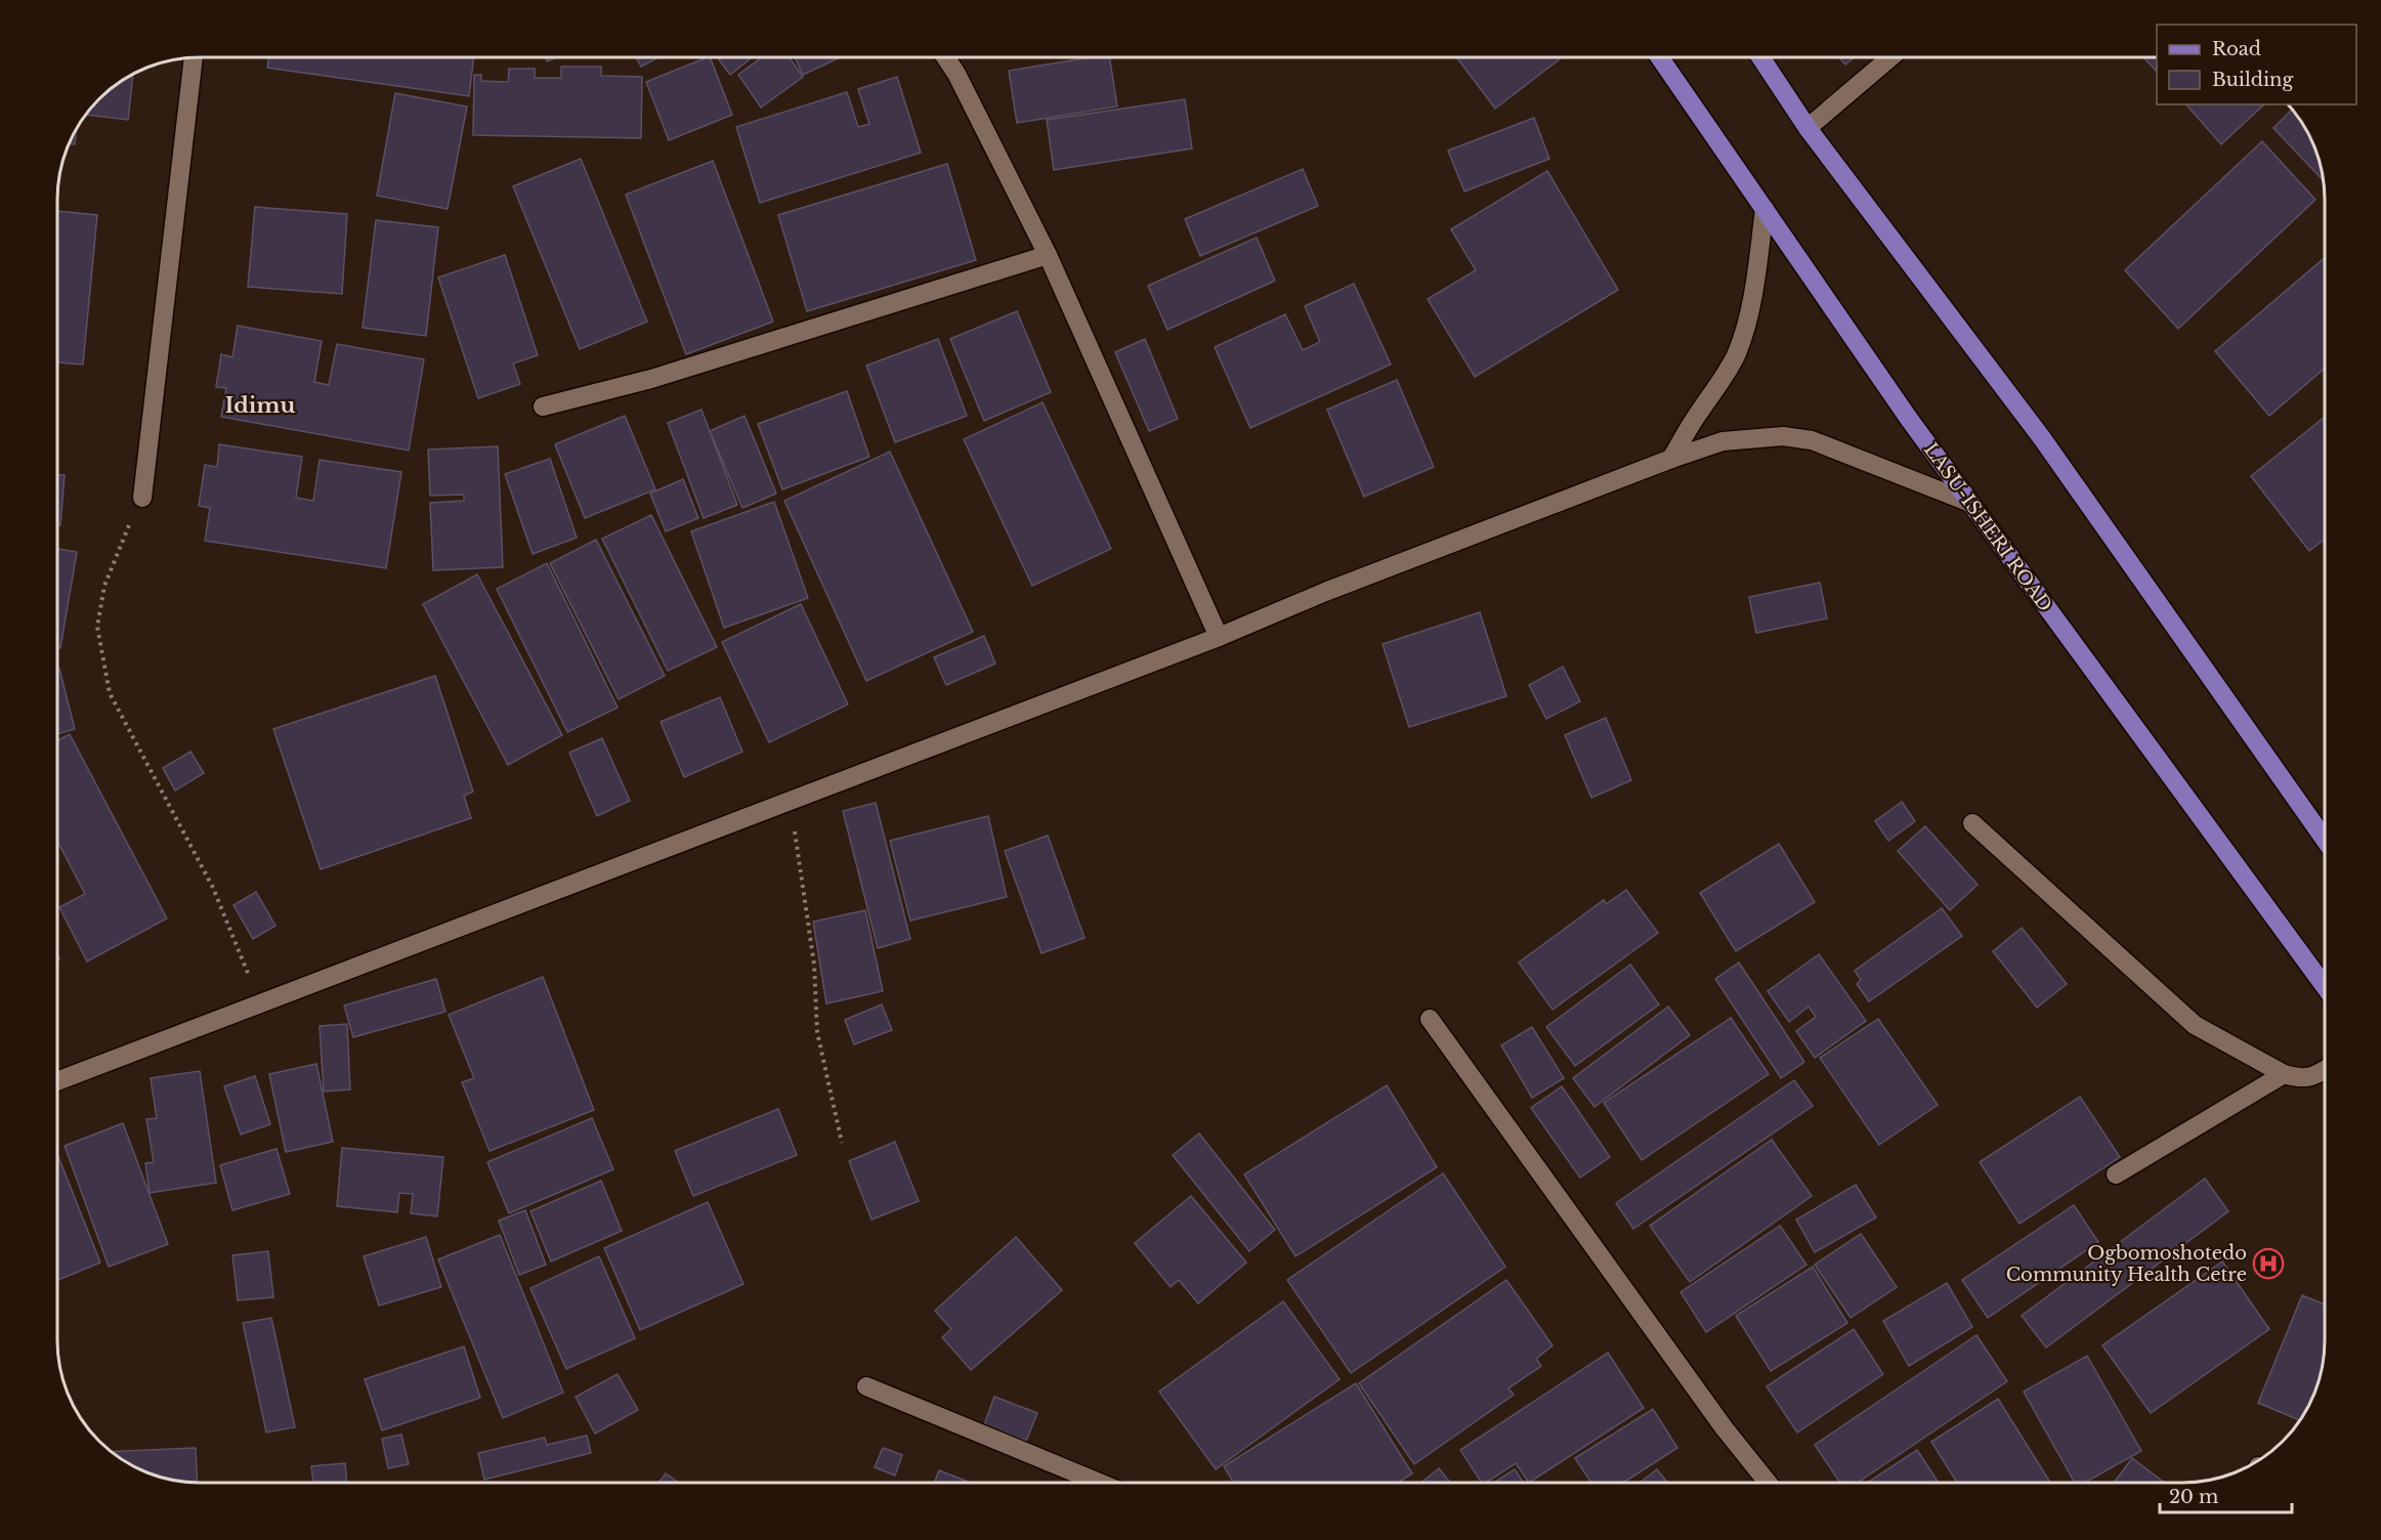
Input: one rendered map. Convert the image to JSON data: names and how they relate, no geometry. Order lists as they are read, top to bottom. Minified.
{"streets":{"main road":["LASU-ISHERI ROAD"]},"districts":["Idimu"],"places":{"hospital":["Ogbomoshotedo Community Health Cetre"]},"legend":["Road","Building"],"scale_bar":"20 m"}
